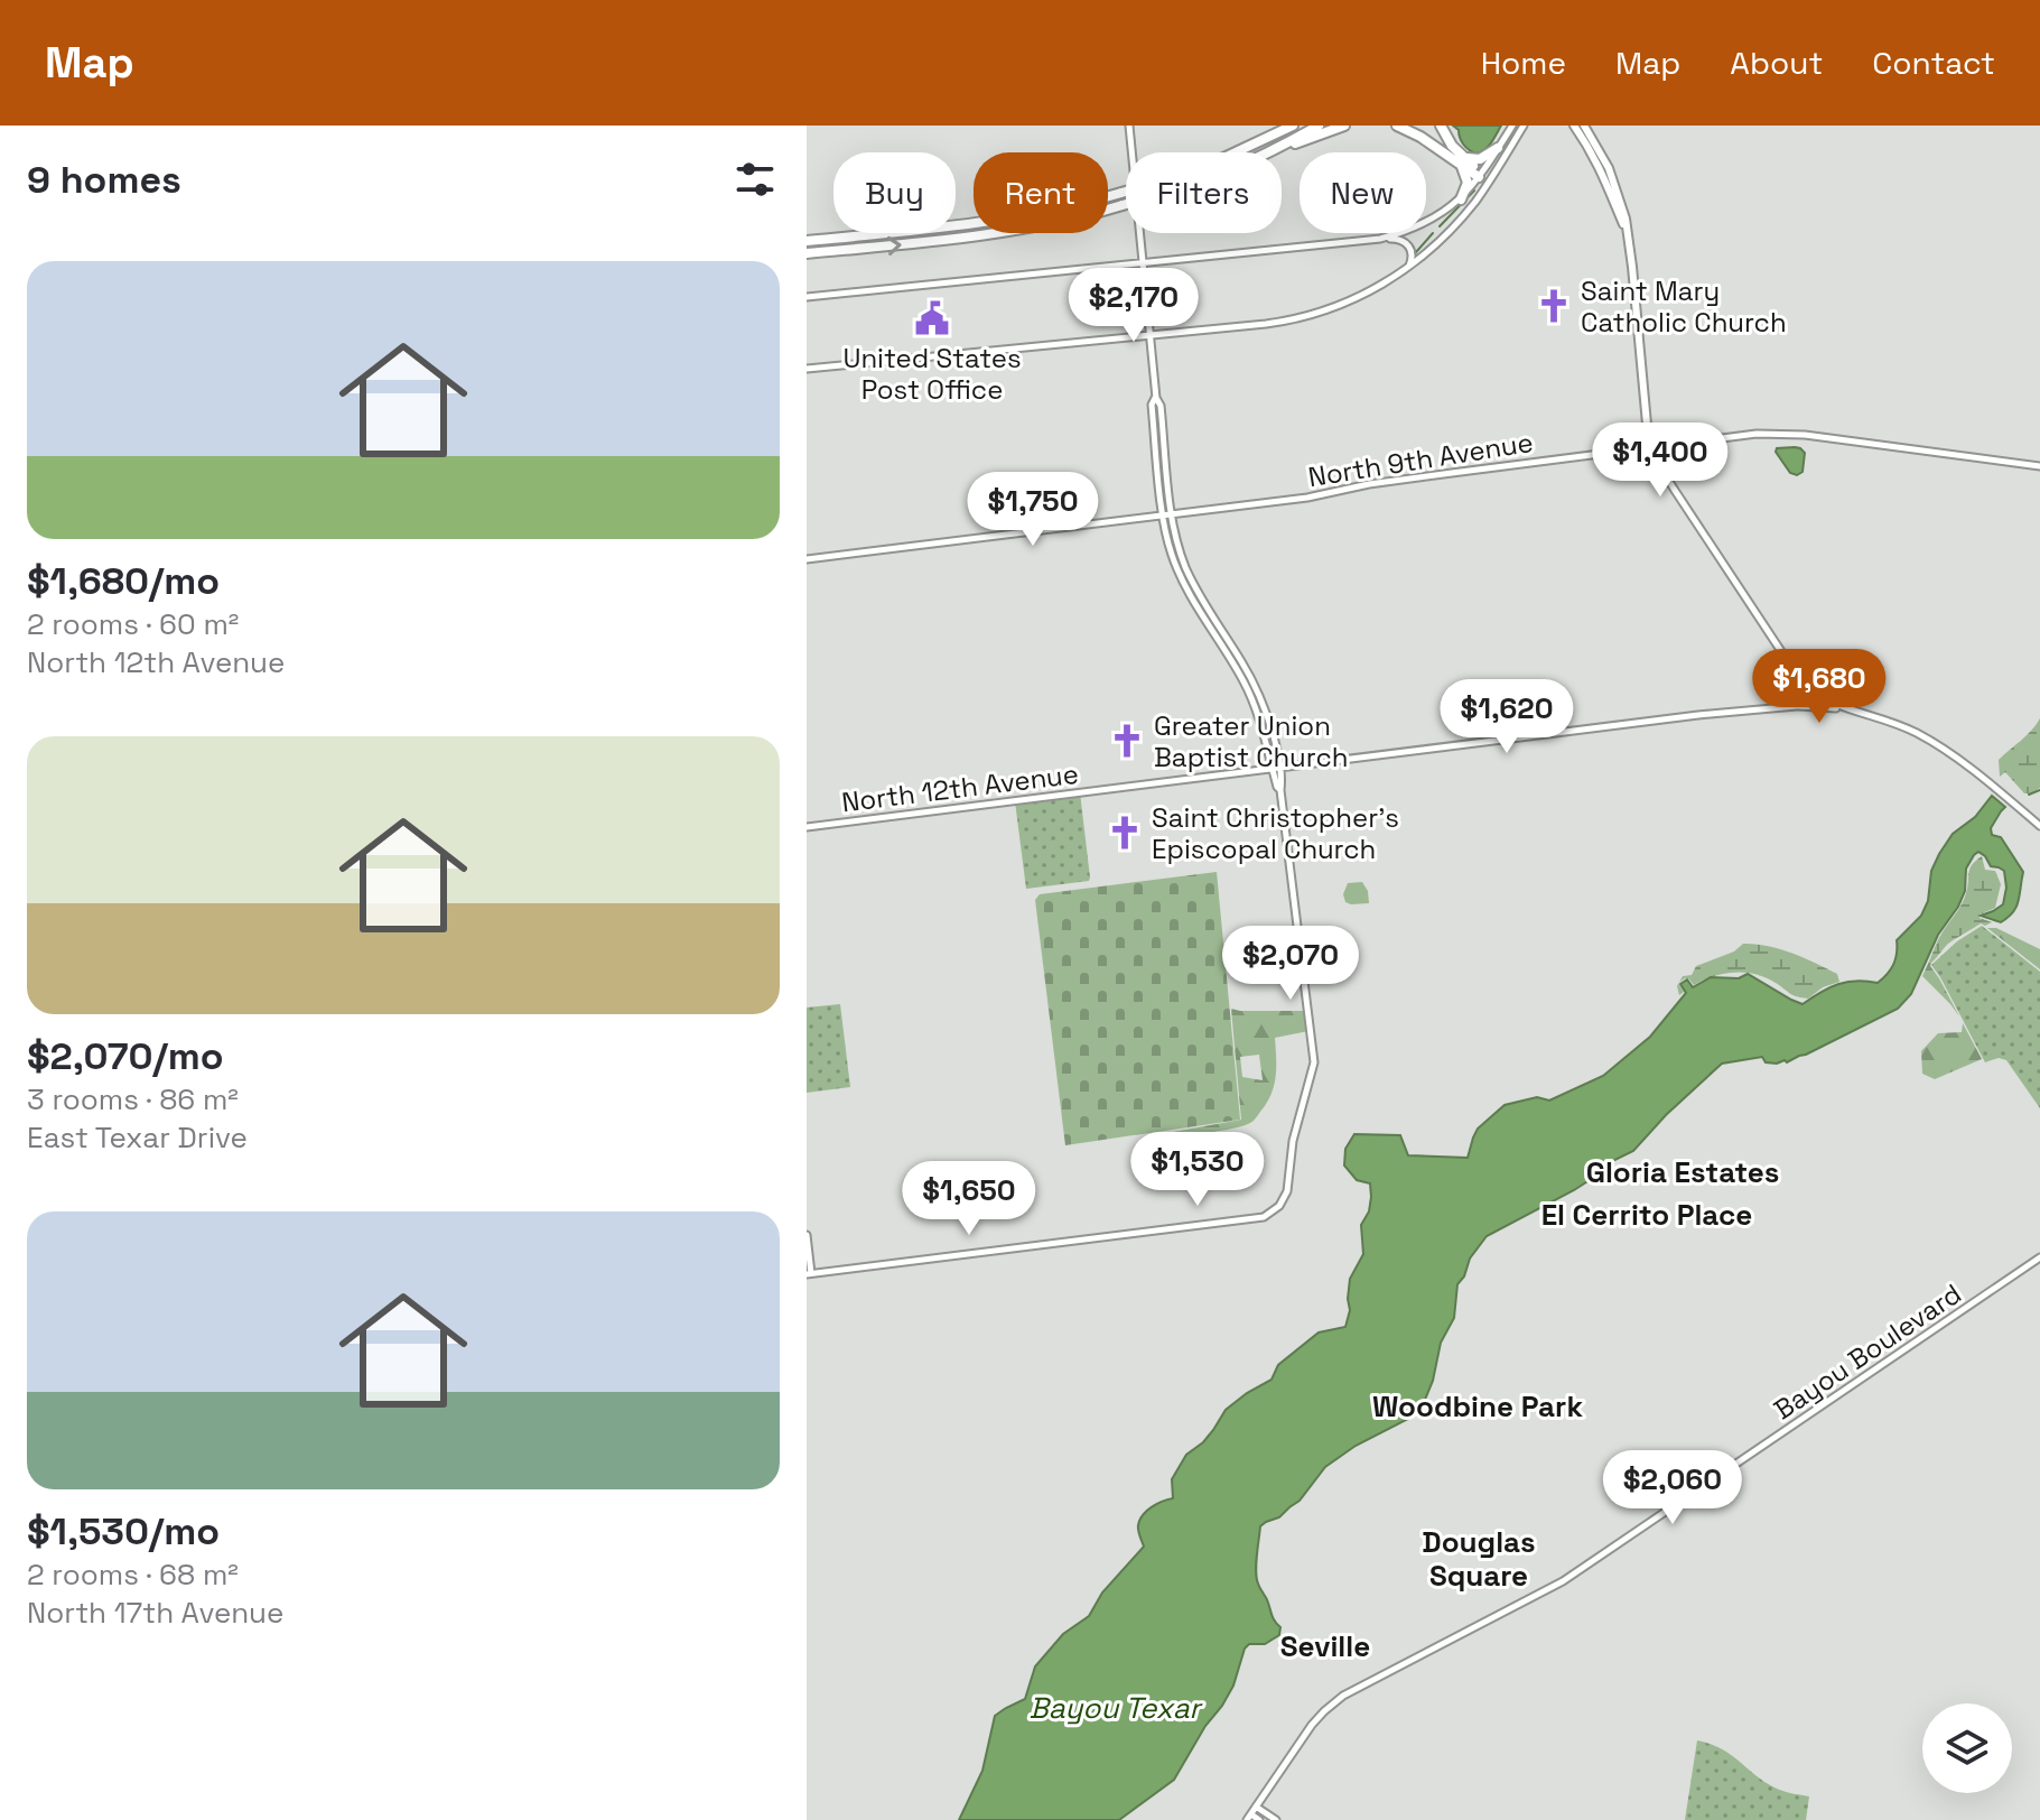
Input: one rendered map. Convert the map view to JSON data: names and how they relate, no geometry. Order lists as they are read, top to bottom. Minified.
{"streets":{"main road":["North 9th Avenue","North 12th Avenue","Bayou Boulevard"]},"districts":["Gloria Estates","El Cerrito Place","Woodbine Park","Douglas Square","Seville"],"water":["Bayou Texar"],"places":{"church":["Saint Mary Catholic Church","Greater Union Baptist Church","Saint Christopher's Episcopal Church"],"public building":["United States Post Office"]},"page":{"header":"Map","nav":["Home","Map","About","Contact"],"heading":"9 homes","chip":["Buy","Rent","Filters","New"],"list":[{"name":"$1,680/mo","note":"2 rooms · 60 m² · North 12th Avenue"},{"name":"$2,070/mo","note":"3 rooms · 86 m² · East Texar Drive"},{"name":"$1,530/mo","note":"2 rooms · 68 m² · North 17th Avenue"}],"price":["$2,170","$1,400","$1,750","$1,680","$1,620","$2,070","$1,530","$1,650","$2,060"]}}
